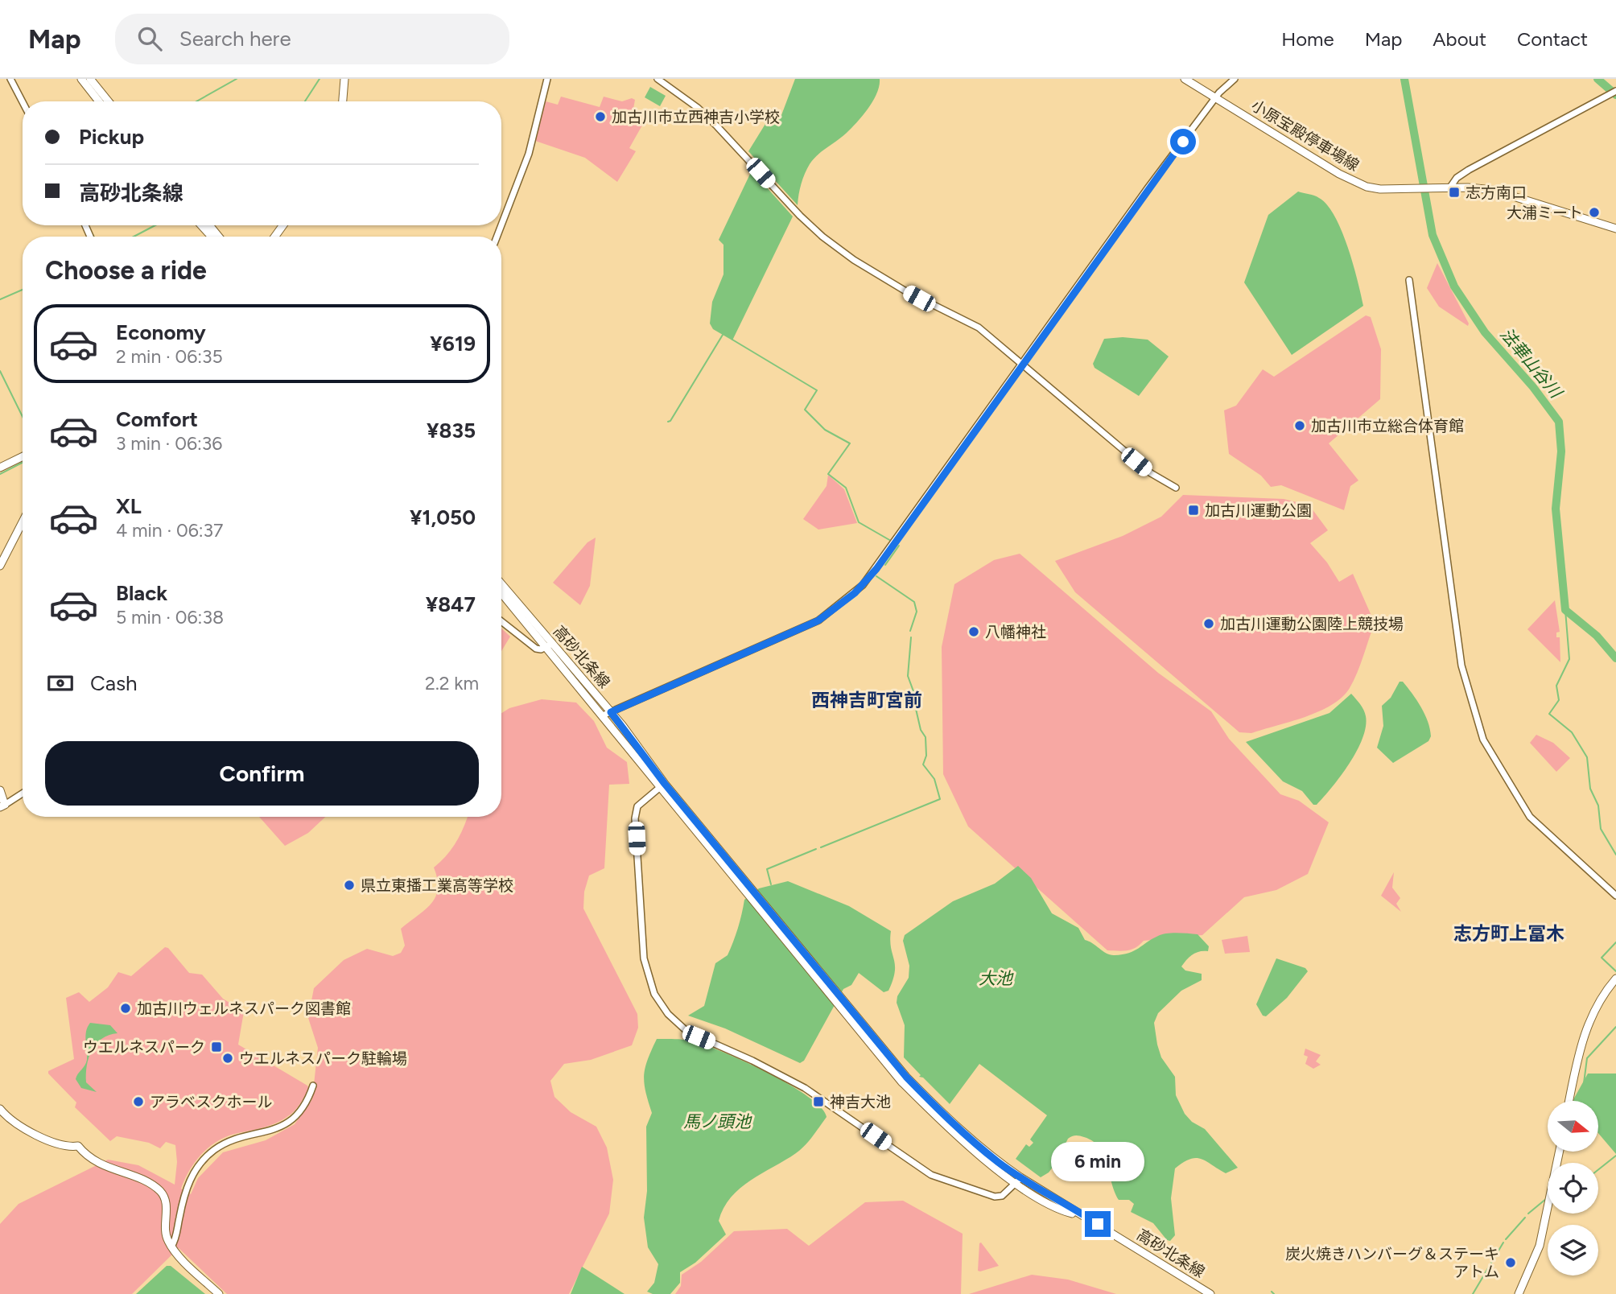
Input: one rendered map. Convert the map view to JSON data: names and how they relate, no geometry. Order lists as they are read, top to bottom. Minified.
{"streets":{"main road":["小原宝殿停車場線","高砂北条線"]},"districts":["西神吉町宮前","志方町上冨木"],"water":["法華山谷川","大池","馬ノ頭池"],"places":{"other":["加古川市立西神吉小学校","大浦ミート","加古川市立総合体育館","加古川運動公園陸上競技場","八幡神社","県立東播工業高等学校","加古川ウェルネスパーク図書館","ウエルネスパーク駐輪場","アラベスクホール","炭火焼きハンバーグ＆ステーキ アトム"],"transit":["志方南口","加古川運動公園","ウエルネスパーク","神吉大池"]},"north":"right","page":{"header":"Map","search":"Search here","nav":["Home","Map","About","Contact"],"banner":["Pickup","高砂北条線"],"heading":"Choose a ride","list":[{"name":"Economy","note":"2 min · 06:35","value":"¥619"},{"name":"Comfort","note":"3 min · 06:36","value":"¥835"},{"name":"XL","note":"4 min · 06:37","value":"¥1,050"},{"name":"Black","note":"5 min · 06:38","value":"¥847"}],"pay":["Cash","2.2 km"],"buttons":"Confirm","bubble":"6 min"}}
